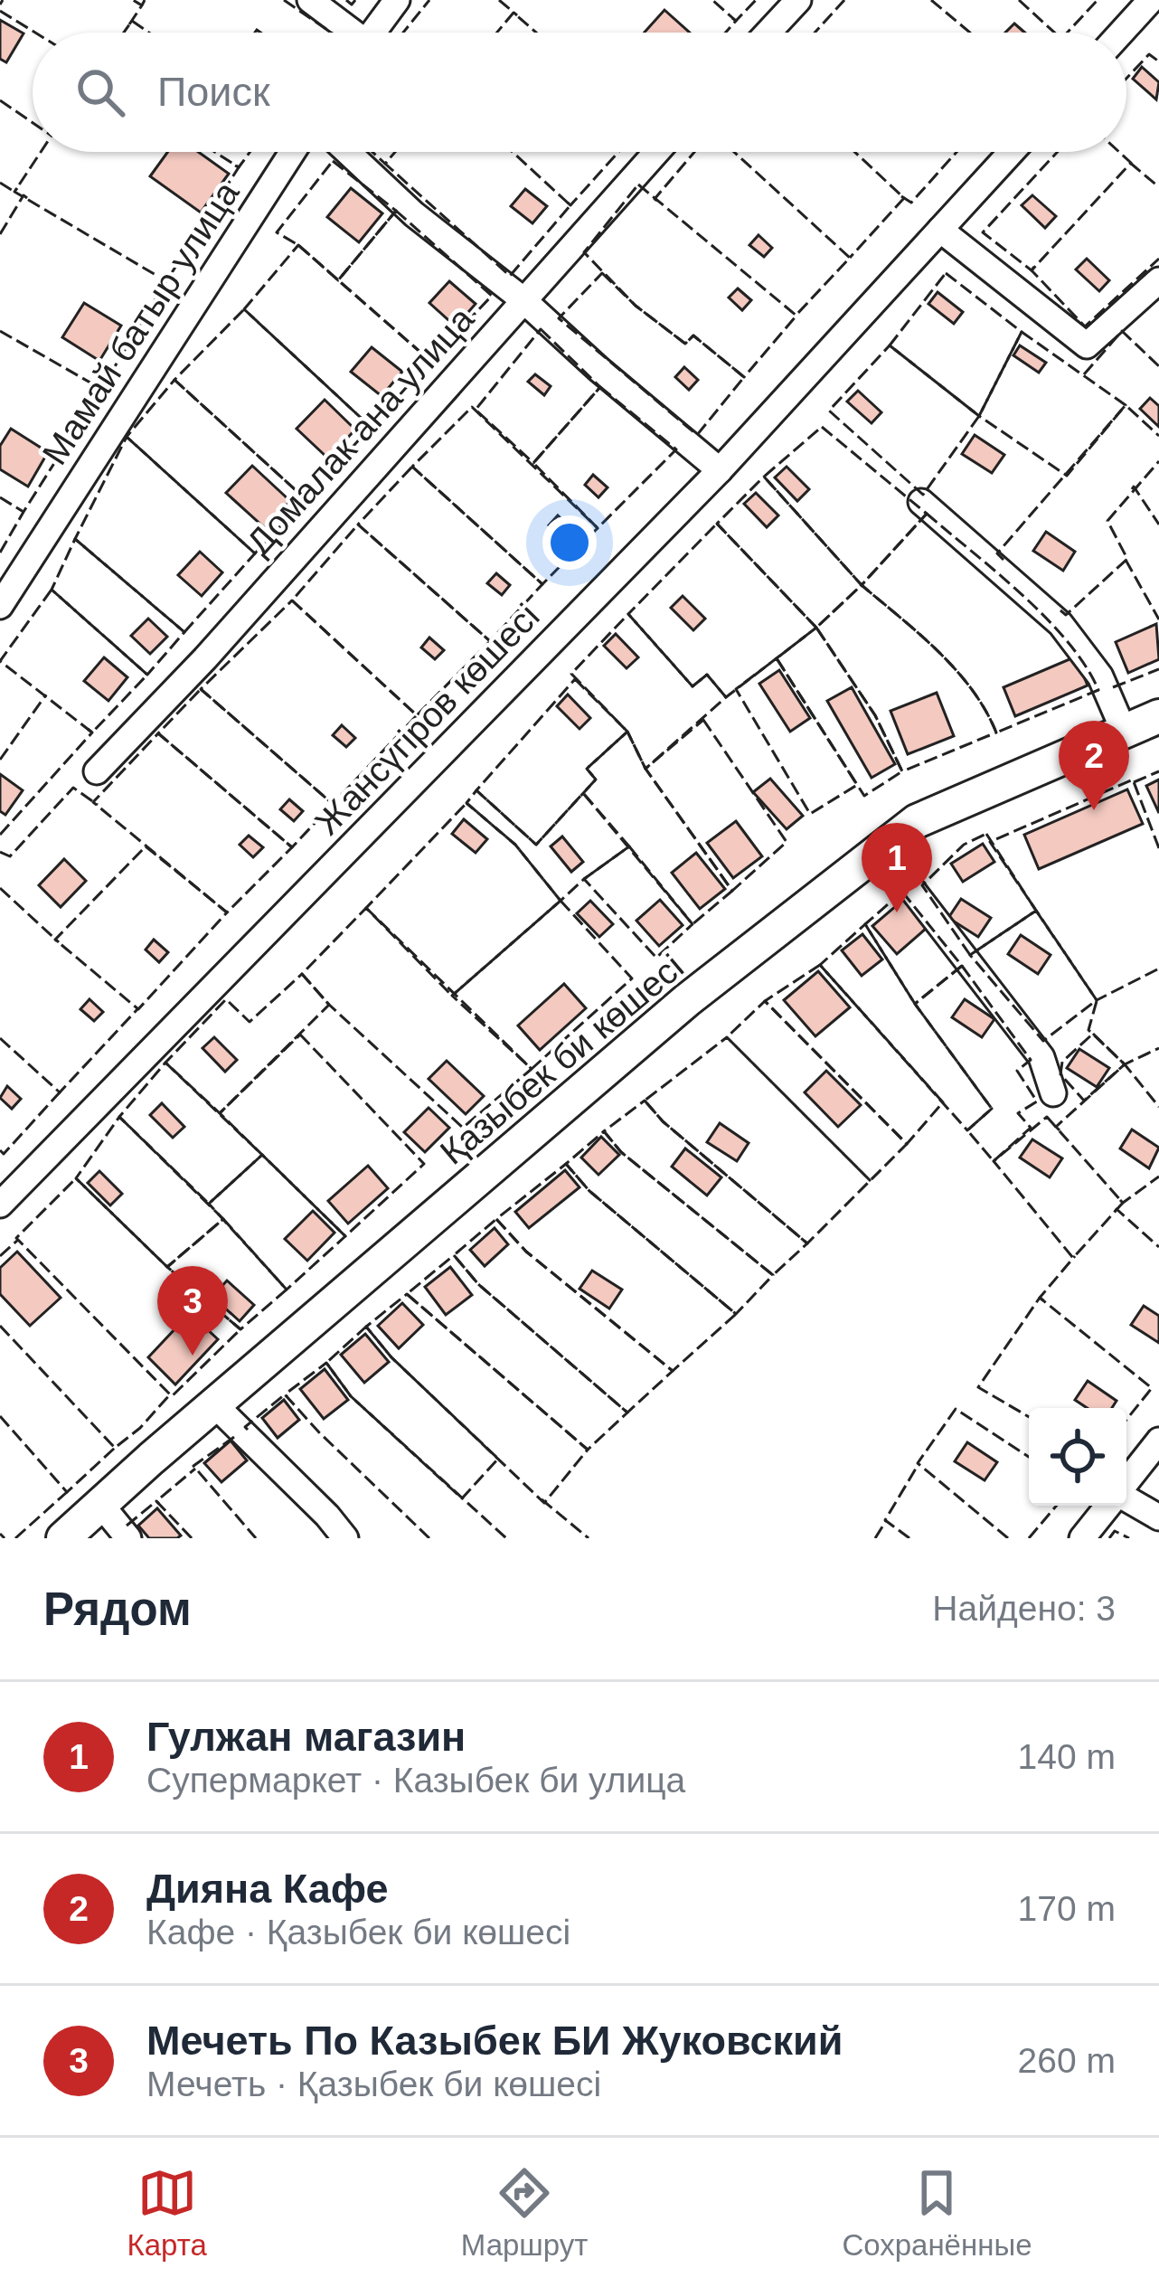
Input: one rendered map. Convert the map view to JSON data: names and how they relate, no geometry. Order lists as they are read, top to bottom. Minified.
{"streets":{"main road":["Қазыбек би көшесі"],"street":["Мамай батыр улица","Домалак ана улица","Жансүгіров көшесі"]},"page":{"search":"Поиск","pins":["2","1","3"],"heading":["Рядом","Найдено: 3"],"list":[{"mark":"1","name":"Гулжан магазин","note":"Супермаркет · Казыбек би улица","value":"140 m"},{"mark":"2","name":"Дияна Кафе","note":"Кафе · Қазыбек би көшесі","value":"170 m"},{"mark":"3","name":"Мечеть По Казыбек БИ Жуковский","note":"Мечеть · Қазыбек би көшесі","value":"260 m"}],"nav":["Карта","Маршрут","Сохранённые"]}}
